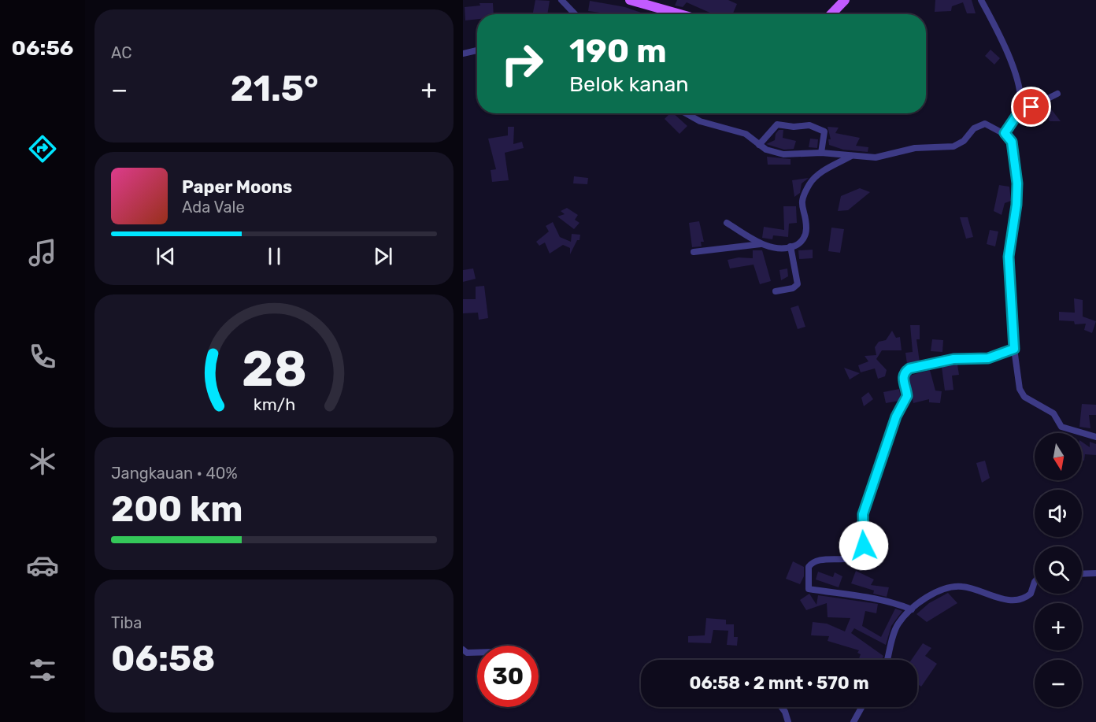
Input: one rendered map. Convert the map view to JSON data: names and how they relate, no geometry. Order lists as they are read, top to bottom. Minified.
{"north":"bottom","page":{"tabs":"06:56","tile":["AC",["Jangkauan · 40%","200 km"],["Tiba","06:58"]],"turn":["190 m","Belok kanan"],"heat":["−","21.5°","+"],"song":["Paper Moons","Ada Vale"],"map_buttons":["+","−"],"limit":"30","trip":"06:58 · 2 mnt · 570 m","gauge":["28","km/h"]}}
